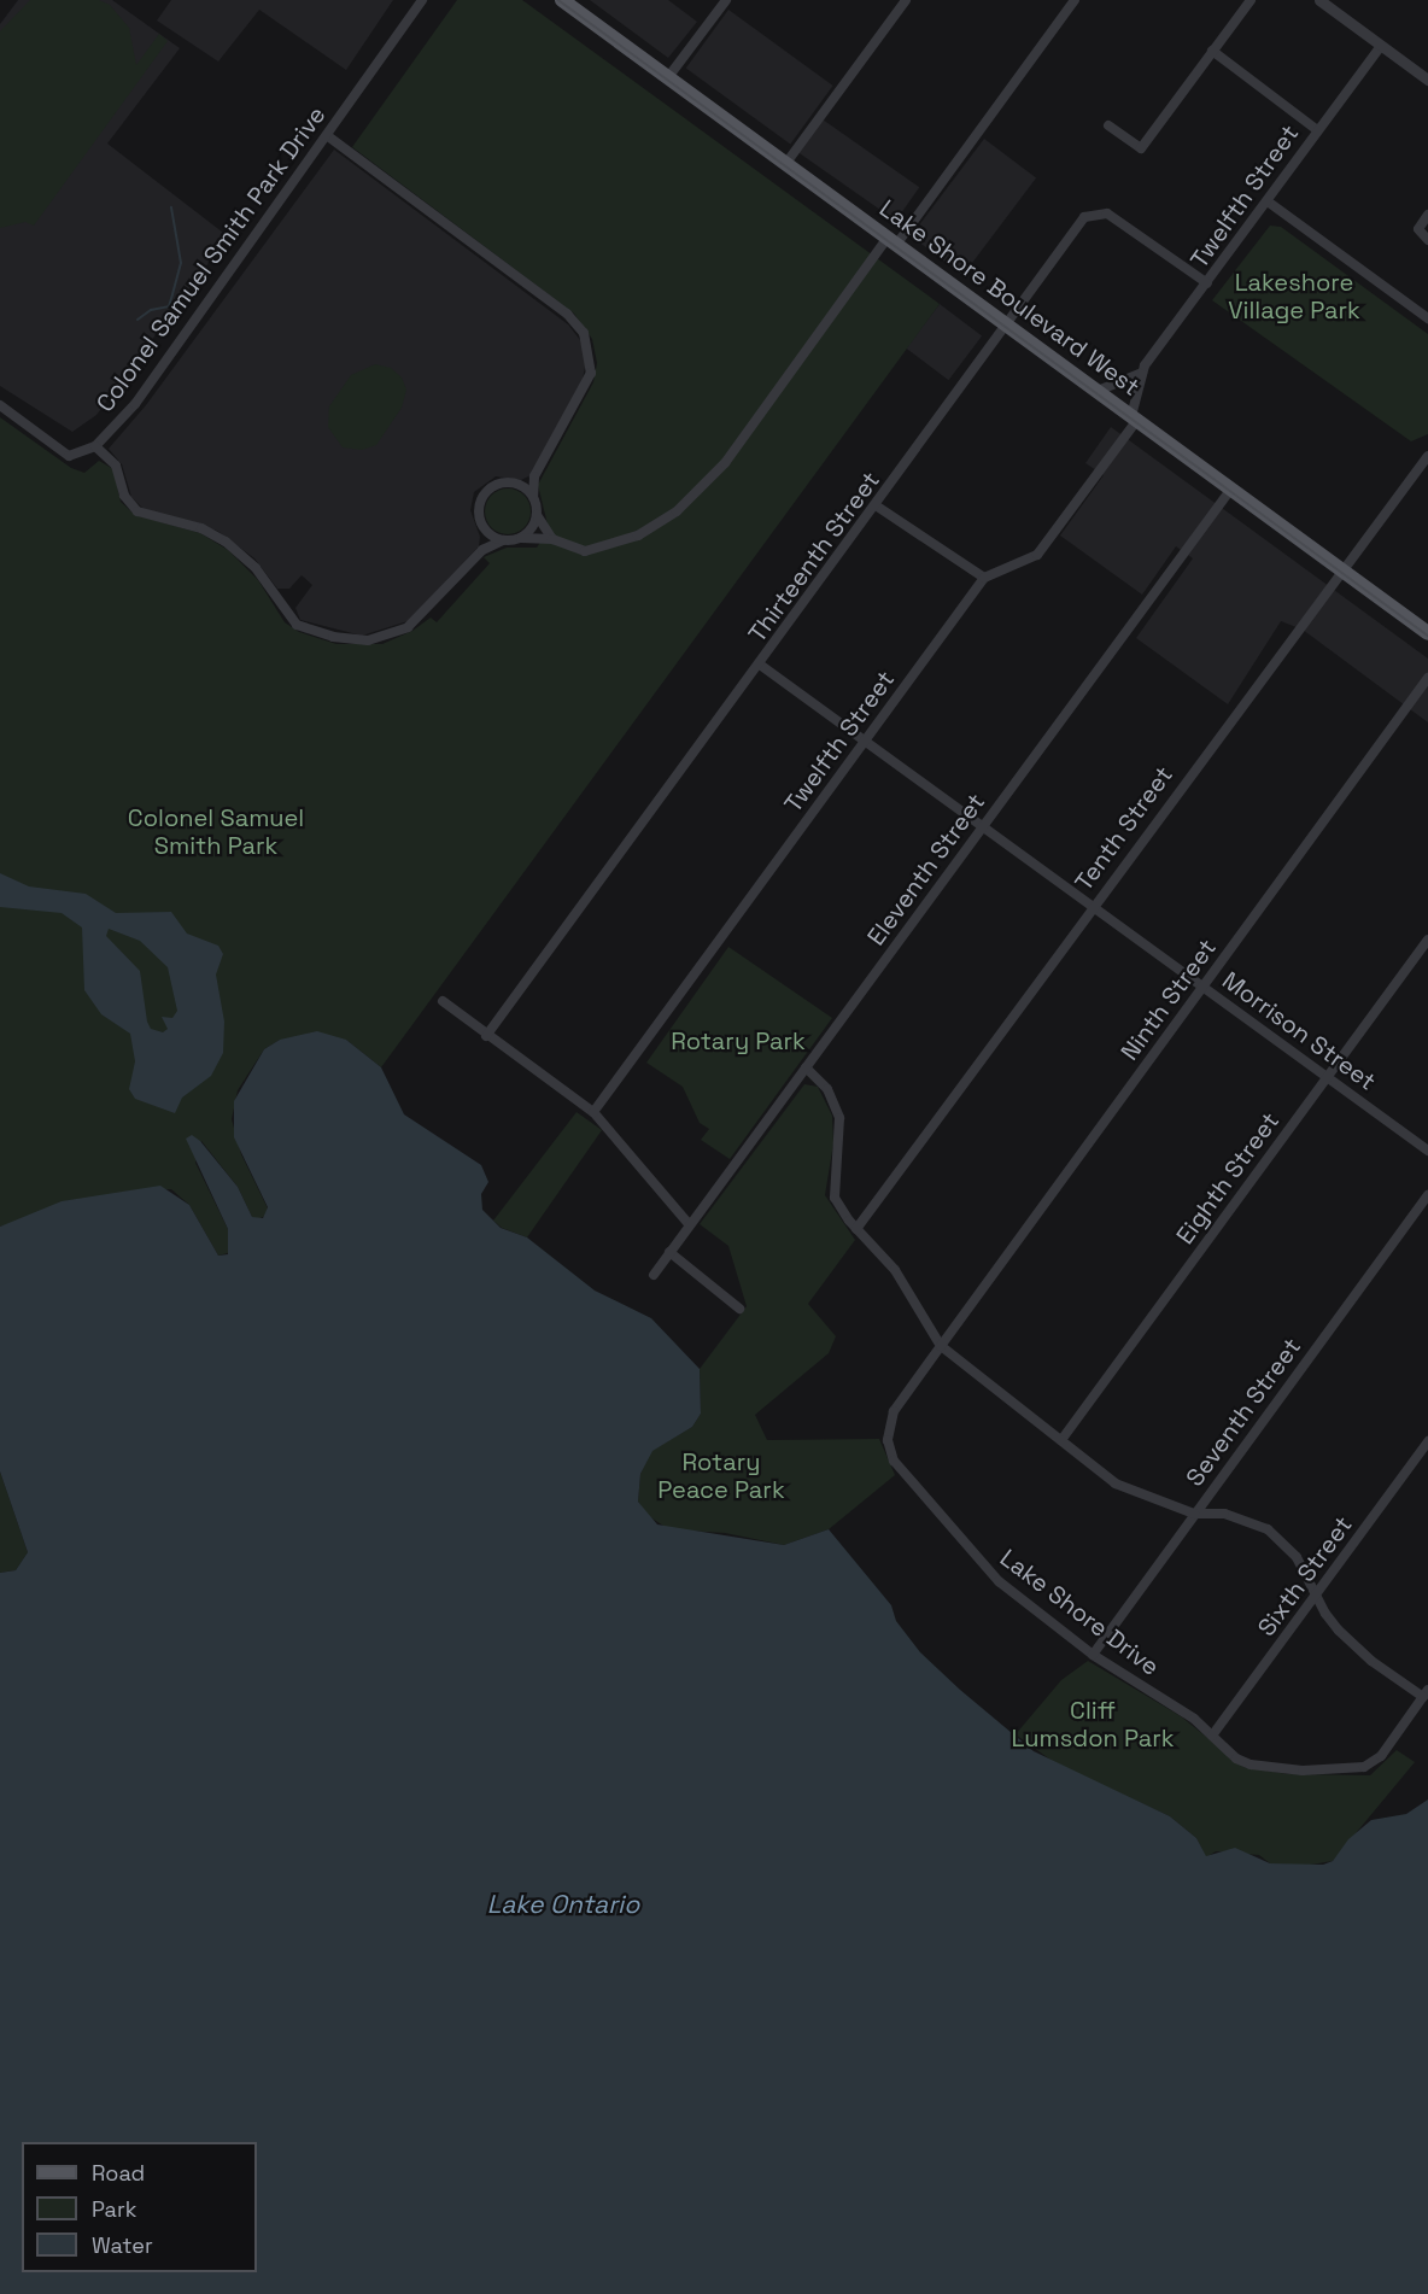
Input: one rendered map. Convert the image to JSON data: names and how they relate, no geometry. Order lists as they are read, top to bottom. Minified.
{"streets":{"main road":["Lake Shore Boulevard West"],"street":["Twelfth Street","Colonel Samuel Smith Park Drive","Thirteenth Street","Tenth Street","Eleventh Street","Ninth Street","Morrison Street","Eighth Street","Seventh Street","Sixth Street","Lake Shore Drive"]},"crossings":[["Twelfth Street","Lake Shore Boulevard West"],["Twelfth Street","Thirteenth Street"],["Twelfth Street","Morrison Street"],["Lake Shore Boulevard West","Thirteenth Street"],["Lake Shore Boulevard West","Tenth Street"],["Lake Shore Boulevard West","Eleventh Street"],["Thirteenth Street","Morrison Street"],["Tenth Street","Morrison Street"],["Eleventh Street","Morrison Street"],["Ninth Street","Morrison Street"],["Ninth Street","Lake Shore Drive"],["Morrison Street","Eighth Street"],["Seventh Street","Lake Shore Drive"],["Sixth Street","Lake Shore Drive"]],"water":["Lake Ontario"],"parks":["Lakeshore Village Park","Colonel Samuel Smith Park","Rotary Park","Rotary Peace Park","Cliff Lumsdon Park"],"legend":["Road","Park","Water"]}
